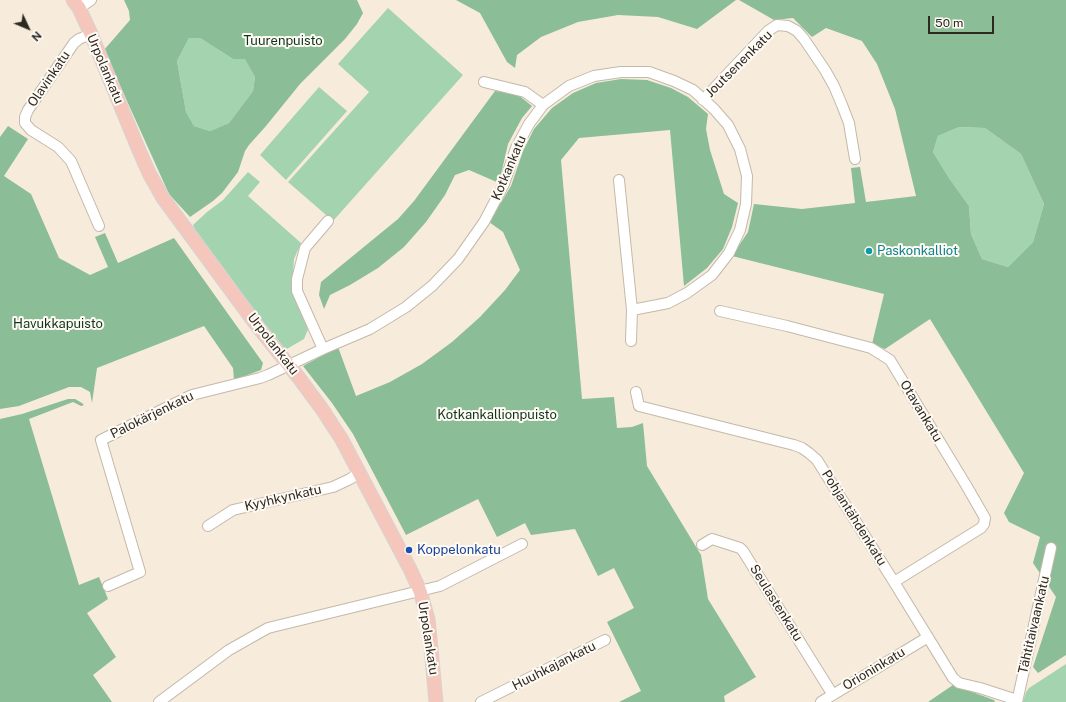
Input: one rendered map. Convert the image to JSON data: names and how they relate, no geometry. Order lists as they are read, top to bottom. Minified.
{"streets":{"main road":["Urpolankatu"],"street":["Joutsenenkatu","Olavinkatu","Kotkankatu","Otavankatu","Palokärjenkatu","Kyyhkynkatu","Pohjantähdenkatu","Seulastenkatu","Tähtitaivaankatu","Huuhkajankatu","Orioninkatu"]},"crossings":[["Joutsenenkatu","Kotkankatu"],["Urpolankatu","Olavinkatu"],["Urpolankatu","Kotkankatu"],["Urpolankatu","Palokärjenkatu"],["Urpolankatu","Kyyhkynkatu"],["Kotkankatu","Palokärjenkatu"],["Otavankatu","Pohjantähdenkatu"],["Pohjantähdenkatu","Tähtitaivaankatu"],["Pohjantähdenkatu","Orioninkatu"],["Seulastenkatu","Orioninkatu"]],"parks":["Tuurenpuisto","Havukkapuisto","Kotkankallionpuisto"],"places":["Paskonkalliot","Koppelonkatu"],"scale_bar":"50 m","north":"bottom right"}
